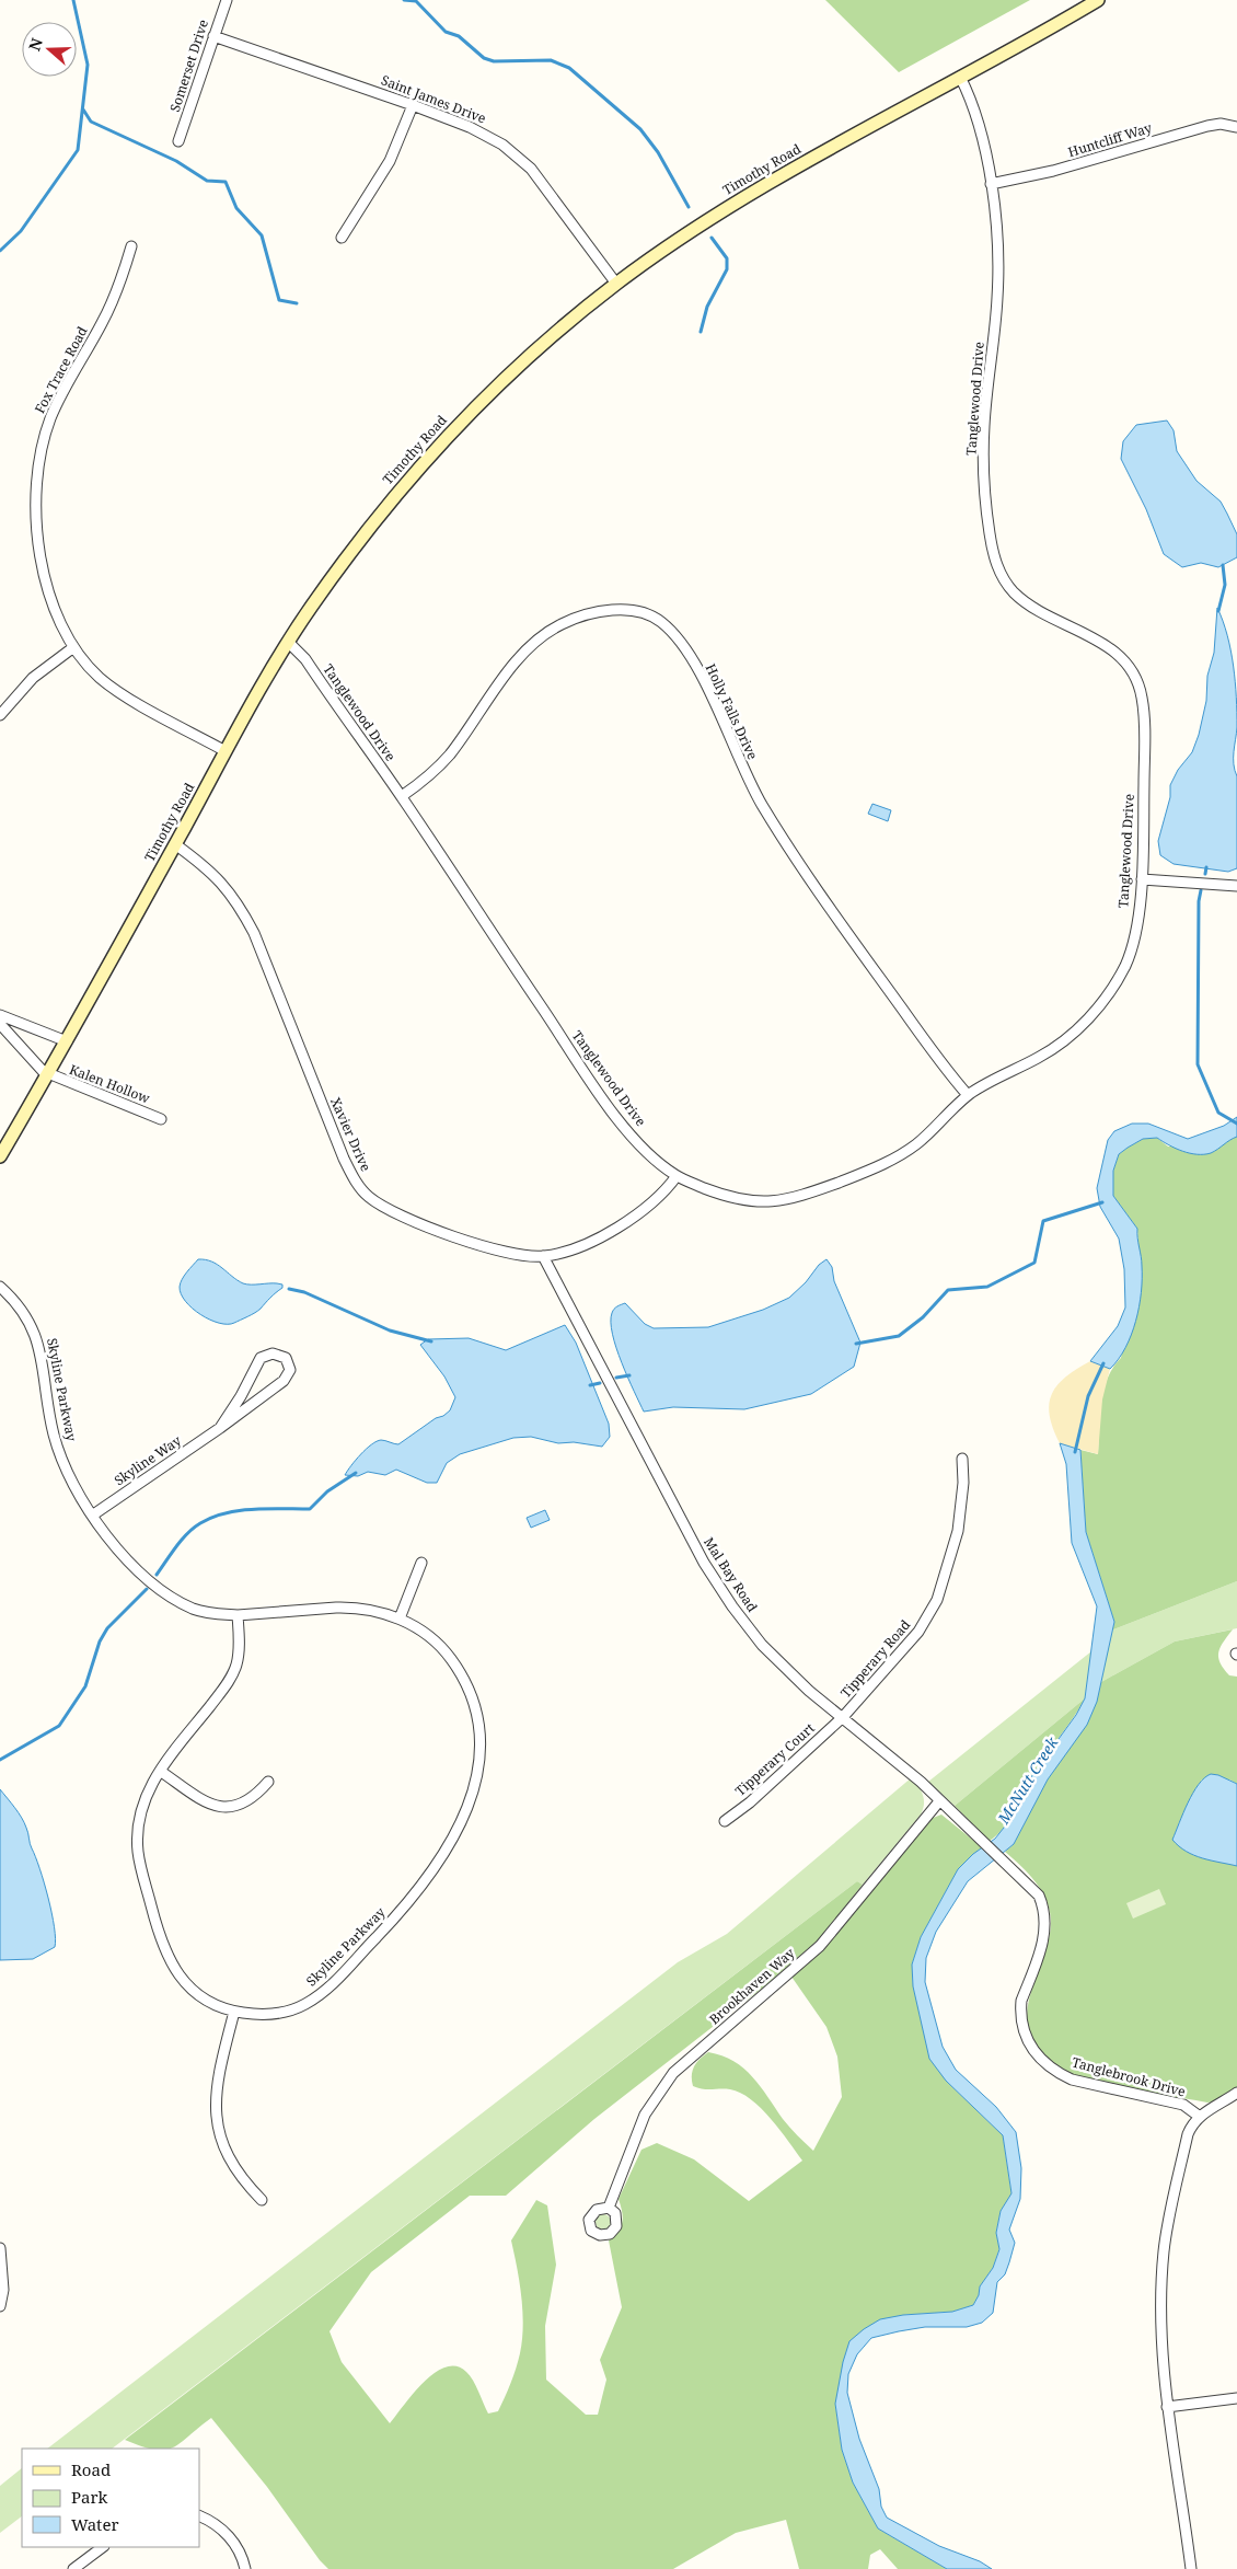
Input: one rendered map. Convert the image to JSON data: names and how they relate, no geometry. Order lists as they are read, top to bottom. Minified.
{"streets":{"main road":["Timothy Road"],"street":["Somerset Drive","Saint James Drive","Huntcliff Way","Fox Trace Road","Tanglewood Drive","Holly Falls Drive","Kalen Hollow","Xavier Drive","Skyline Parkway","Skyline Way","Mal Bay Road","Tipperary Road","Tipperary Court","Brookhaven Way","Tanglebrook Drive"]},"crossings":[["Somerset Drive","Saint James Drive"],["Saint James Drive","Timothy Road"],["Huntcliff Way","Tanglewood Drive"],["Timothy Road","Fox Trace Road"],["Timothy Road","Tanglewood Drive"],["Timothy Road","Kalen Hollow"],["Timothy Road","Xavier Drive"],["Tanglewood Drive","Holly Falls Drive"],["Tanglewood Drive","Xavier Drive"],["Xavier Drive","Mal Bay Road"],["Skyline Parkway","Skyline Way"],["Mal Bay Road","Tipperary Road"],["Mal Bay Road","Tipperary Court"],["Mal Bay Road","Brookhaven Way"],["Mal Bay Road","Tanglebrook Drive"],["Tipperary Road","Tipperary Court"]],"water":["McNutt Creek"],"legend":["Road","Park","Water"],"north":"left"}
